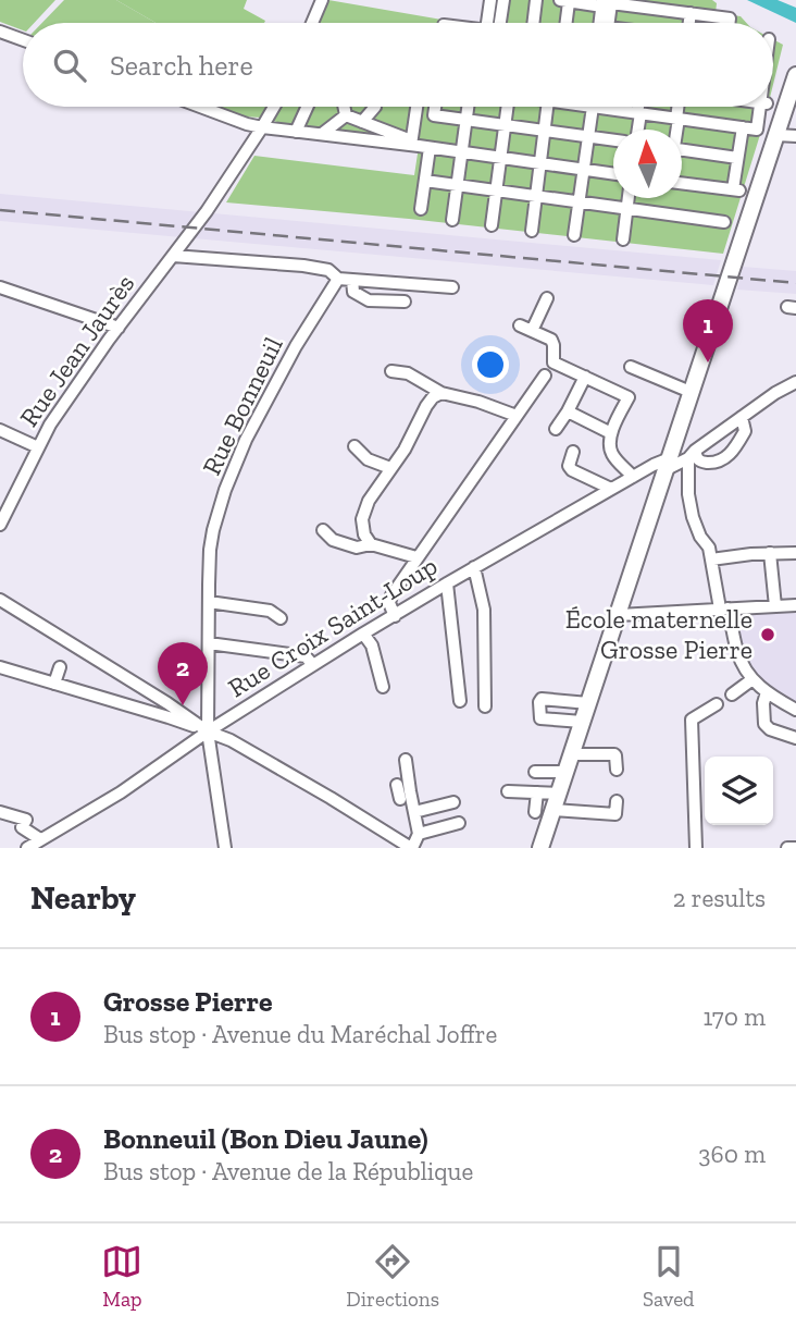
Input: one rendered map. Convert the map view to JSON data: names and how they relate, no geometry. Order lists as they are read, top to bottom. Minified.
{"streets":{"street":["Rue Jean Jaurès","Rue Bonneuil","Rue Croix Saint-Loup"]},"crossings":[["Rue Bonneuil","Rue Croix Saint-Loup"]],"places":["École maternelle Grosse Pierre"],"north":"top","page":{"search":"Search here","pins":["1","2"],"heading":["Nearby","2 results"],"list":[{"mark":"1","name":"Grosse Pierre","note":"Bus stop · Avenue du Maréchal Joffre","value":"170 m"},{"mark":"2","name":"Bonneuil (Bon Dieu Jaune)","note":"Bus stop · Avenue de la République","value":"360 m"}],"nav":["Map","Directions","Saved"]}}
